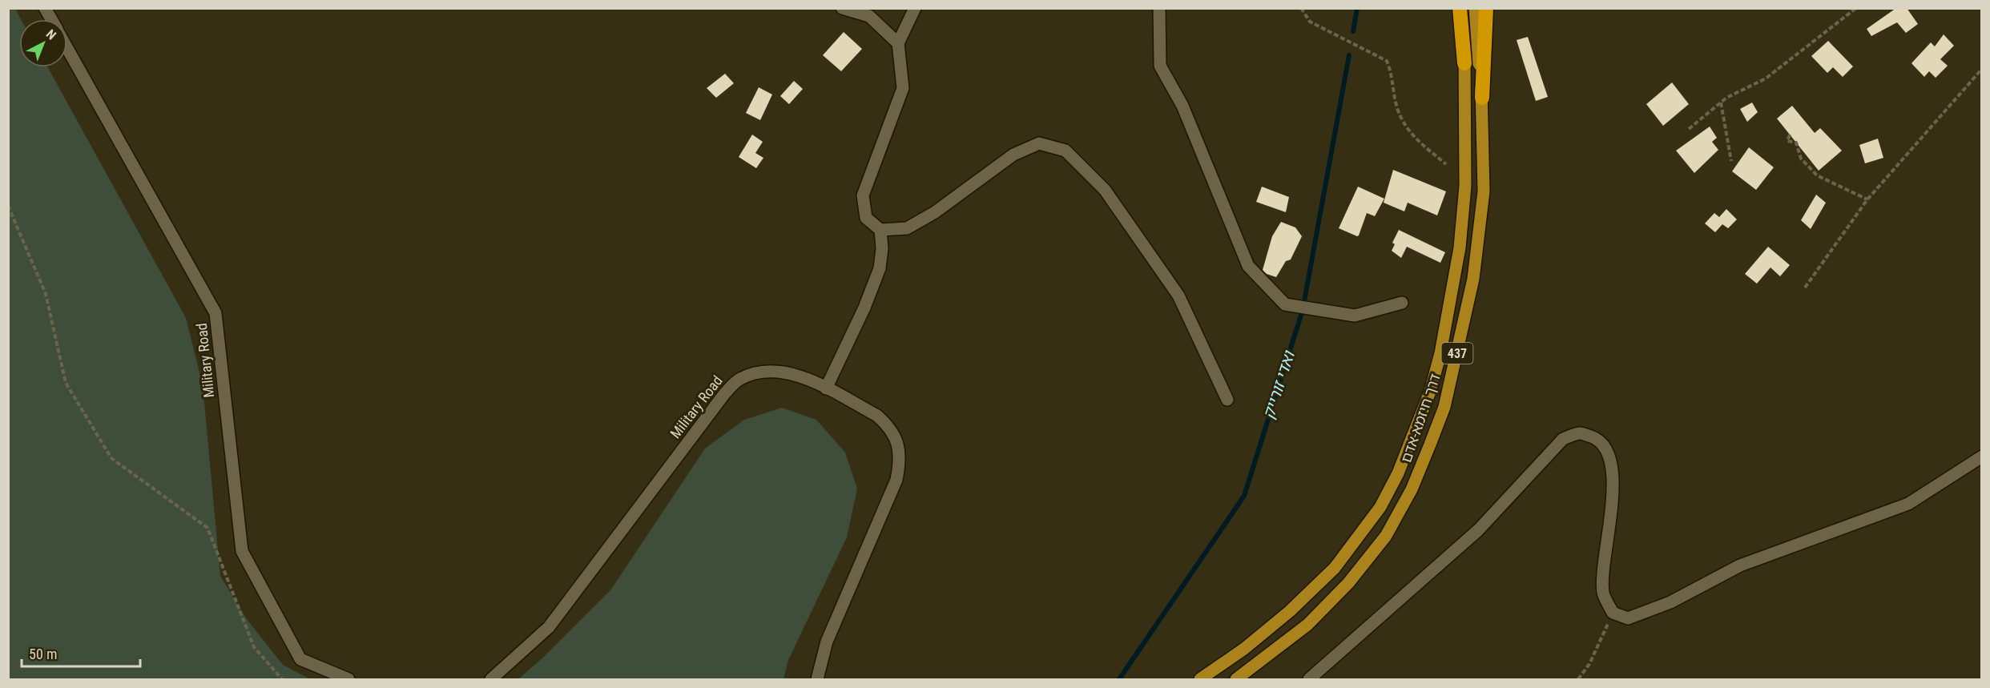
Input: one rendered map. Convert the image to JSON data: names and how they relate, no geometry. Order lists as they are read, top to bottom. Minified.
{"streets":{"main road":["437","דרך חיזמא-אדם"],"street":["Military Road"]},"crossings":[["437","דרך חיזמא-אדם"]],"water":["ואדי זורייק"],"scale_bar":"50 m","north":"top right"}
